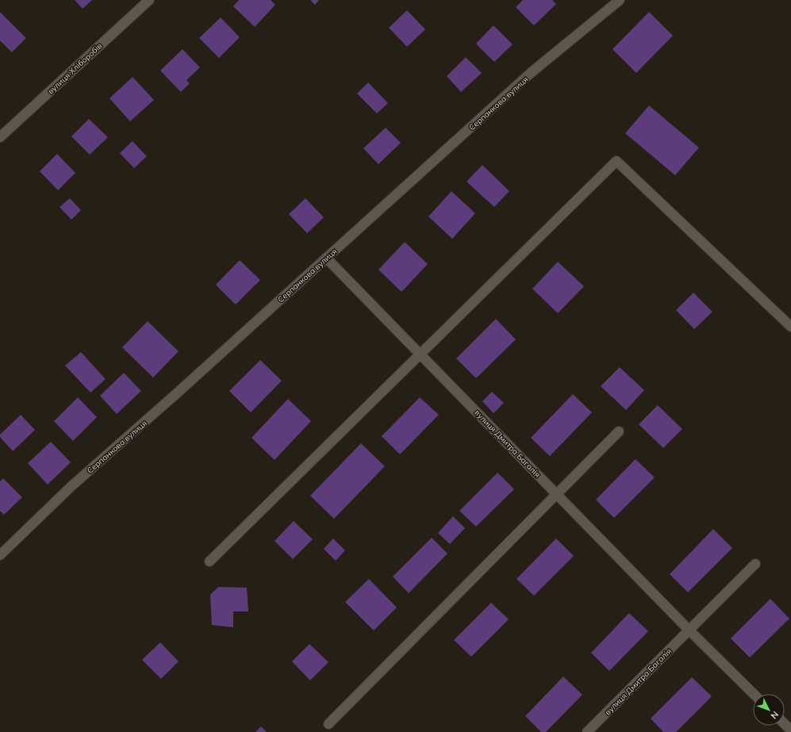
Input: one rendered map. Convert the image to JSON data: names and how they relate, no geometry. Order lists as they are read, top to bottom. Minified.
{"streets":{"street":["вулиця Хліборобів","Серпанкова вулиця","вулиця Дмитра Багалія"]},"crossings":[["Серпанкова вулиця","вулиця Дмитра Багалія"]],"north":"bottom right"}
